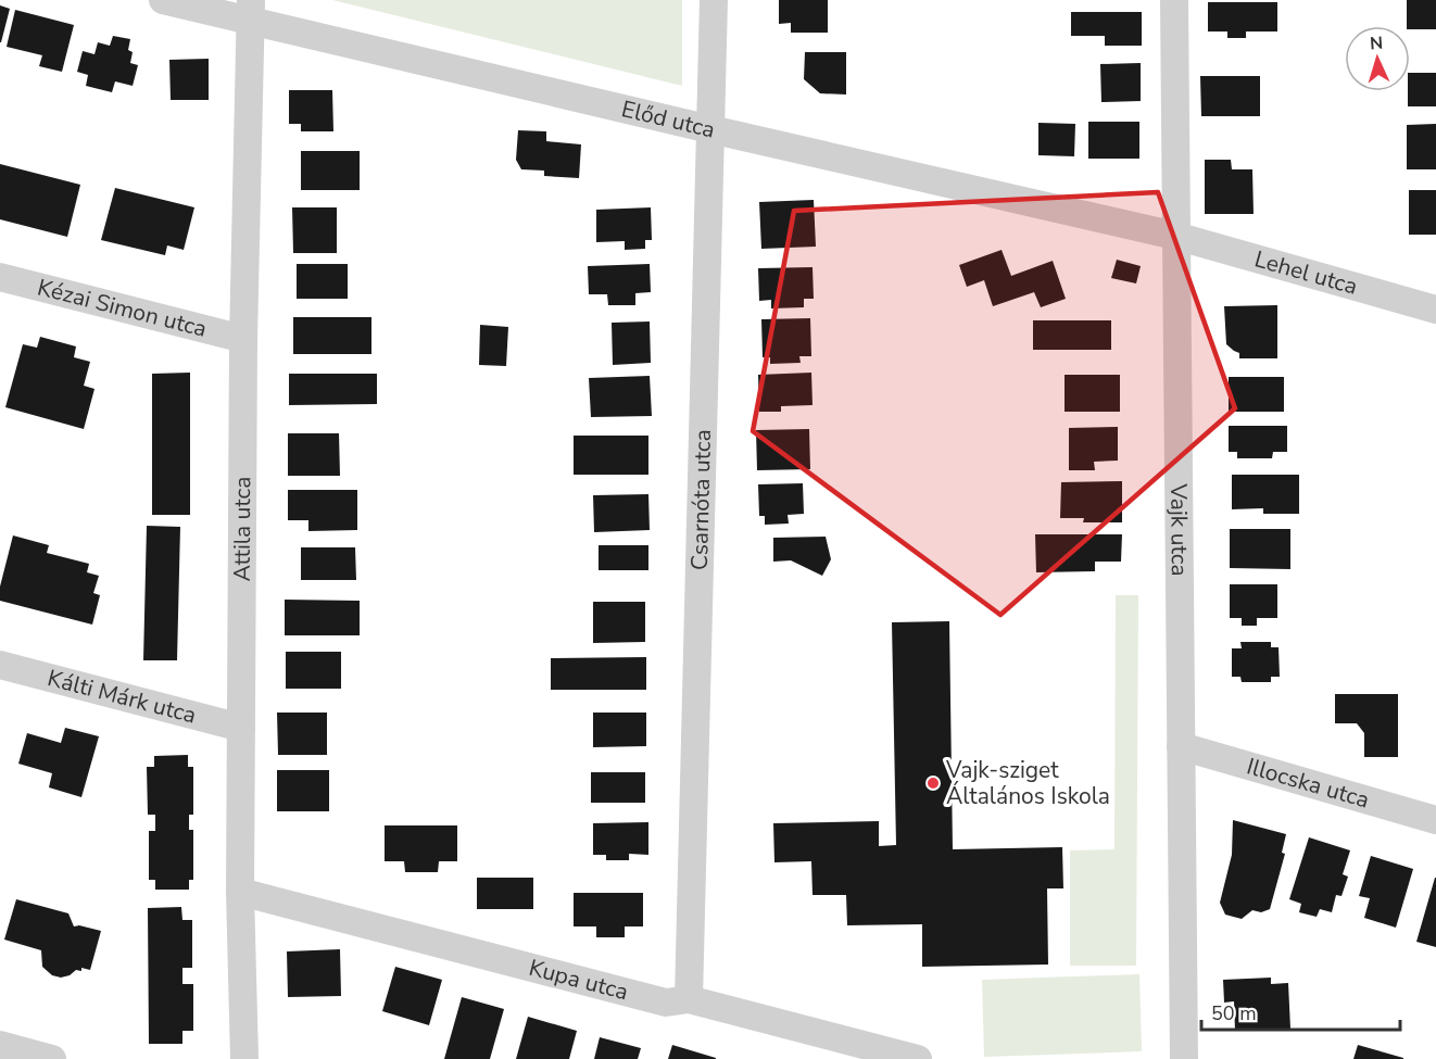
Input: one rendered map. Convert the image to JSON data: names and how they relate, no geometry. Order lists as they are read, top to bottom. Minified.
{"streets":{"street":["Előd utca","Lehel utca","Kézai Simon utca","Csarnóta utca","Attila utca","Vajk utca","Kálti Márk utca","Illocska utca","Kupa utca"]},"crossings":[["Előd utca","Lehel utca"],["Előd utca","Csarnóta utca"],["Előd utca","Attila utca"],["Előd utca","Vajk utca"],["Lehel utca","Vajk utca"],["Kézai Simon utca","Attila utca"],["Csarnóta utca","Kupa utca"],["Attila utca","Kálti Márk utca"],["Attila utca","Kupa utca"],["Vajk utca","Illocska utca"]],"places":["Vajk-sziget Általános Iskola"],"scale_bar":"50 m","north":"top"}
